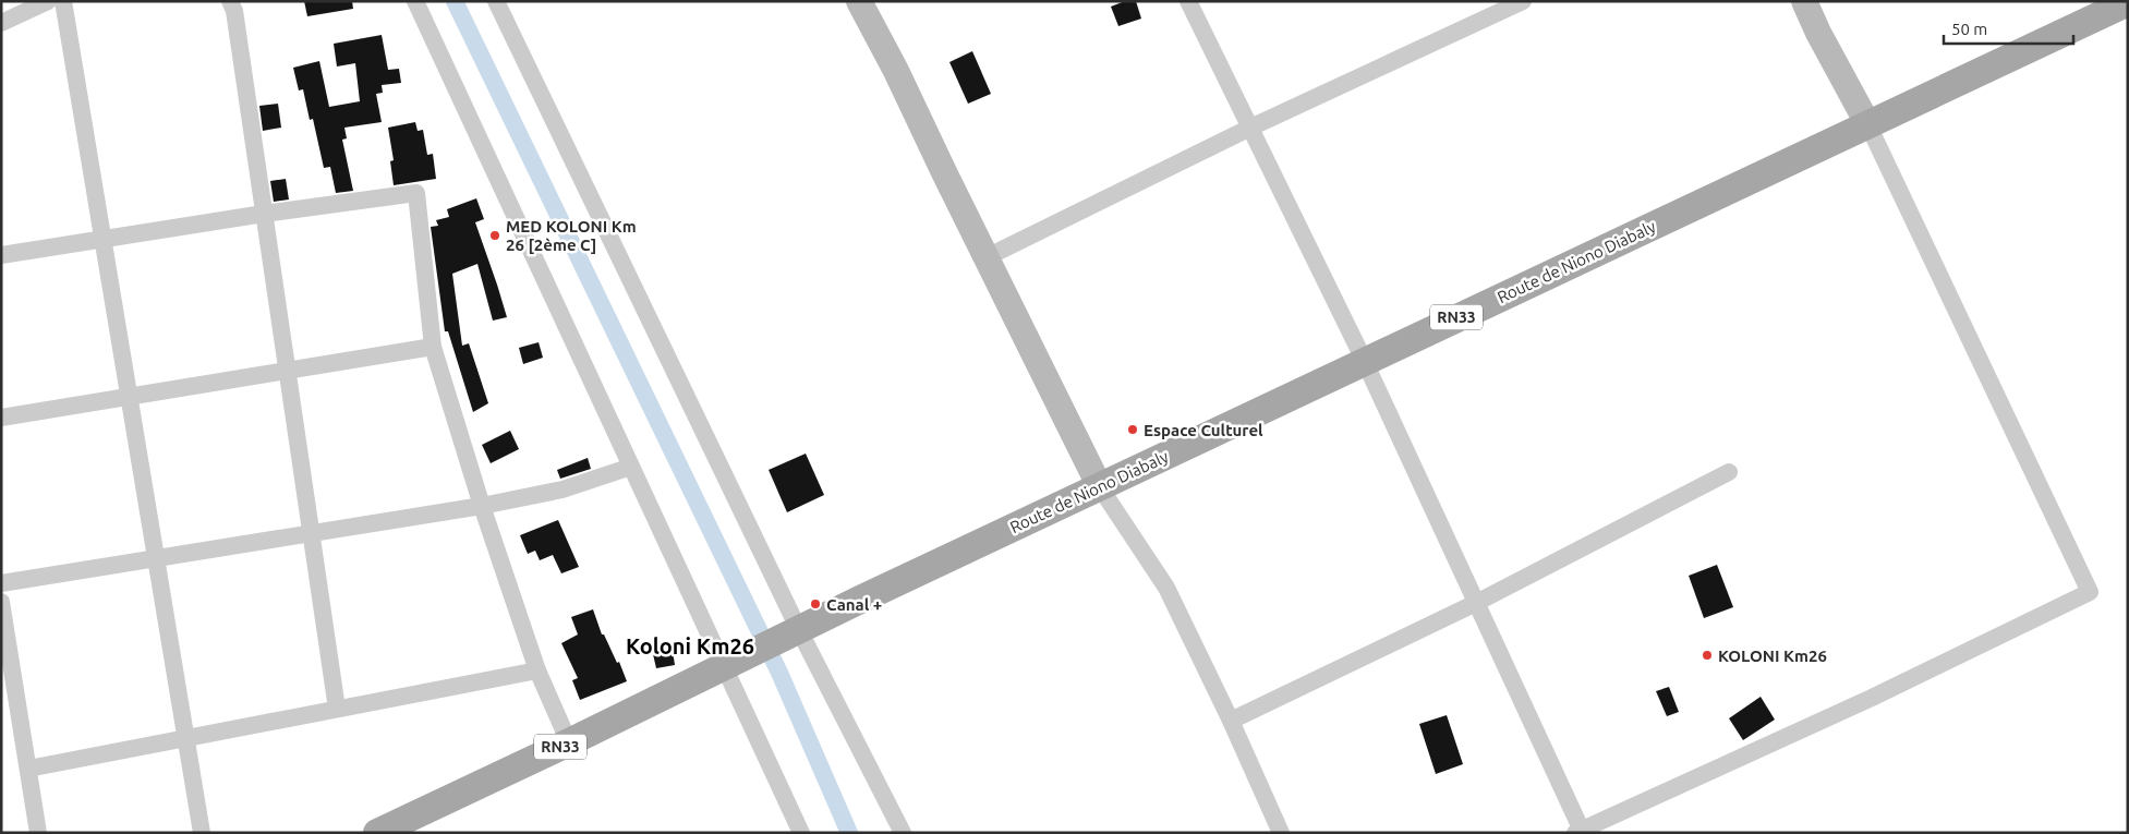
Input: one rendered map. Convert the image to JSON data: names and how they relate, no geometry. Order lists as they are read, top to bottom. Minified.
{"streets":{"main road":["Route de Niono Diabaly","RN33"]},"districts":["Koloni Km26"],"places":["MED KOLONI Km 26 [2ème C]","Espace Culturel","Canal +","KOLONI Km26"],"scale_bar":"50 m"}
